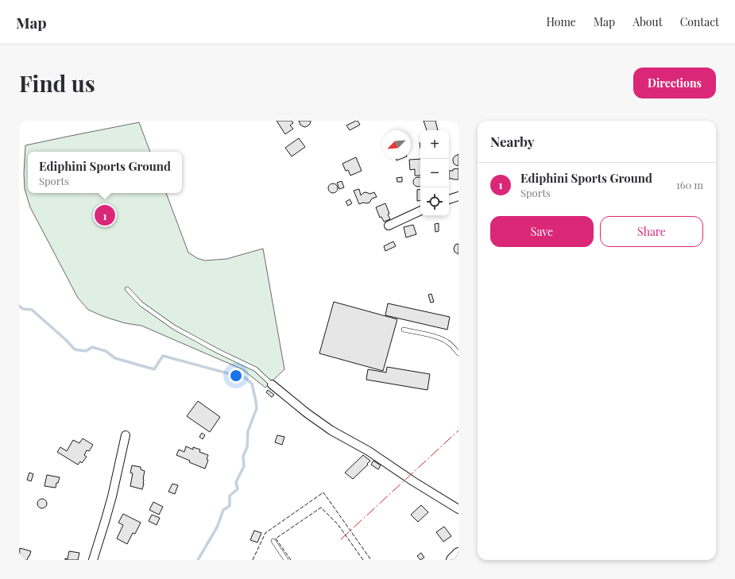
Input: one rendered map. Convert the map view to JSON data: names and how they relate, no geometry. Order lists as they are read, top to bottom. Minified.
{"north":"bottom left","page":{"header":"Map","nav":["Home","Map","About","Contact"],"buttons":["Directions",["Save","Share"]],"title":"Find us","heading":"Nearby","map_buttons":["+","−"],"popup":["Ediphini Sports Ground","Sports"],"list":[{"mark":"1","name":"Ediphini Sports Ground","note":"Sports","value":"160 m"}],"pins":"1"}}
